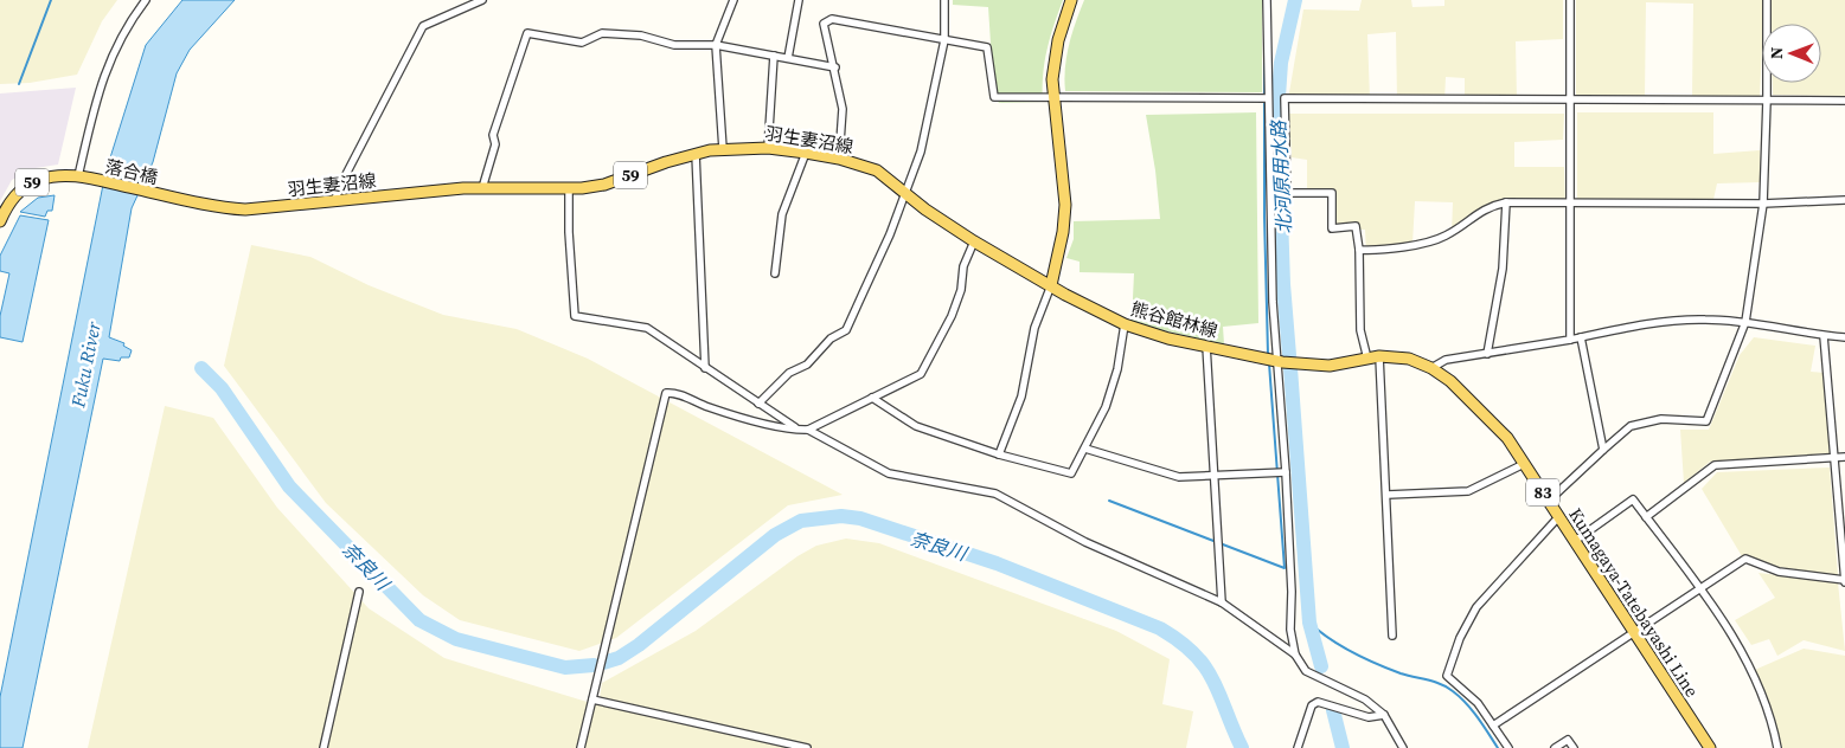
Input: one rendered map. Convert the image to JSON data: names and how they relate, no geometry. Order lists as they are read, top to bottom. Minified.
{"streets":{"main road":["羽生妻沼線","落合橋","59","熊谷館林線","83","Kumagaya-Tatebayashi Line"]},"crossings":[["羽生妻沼線","落合橋"],["羽生妻沼線","熊谷館林線"],["落合橋","59"],["熊谷館林線","Kumagaya-Tatebayashi Line"]],"water":["北河原用水路","Fuku River","奈良川"],"north":"left"}
